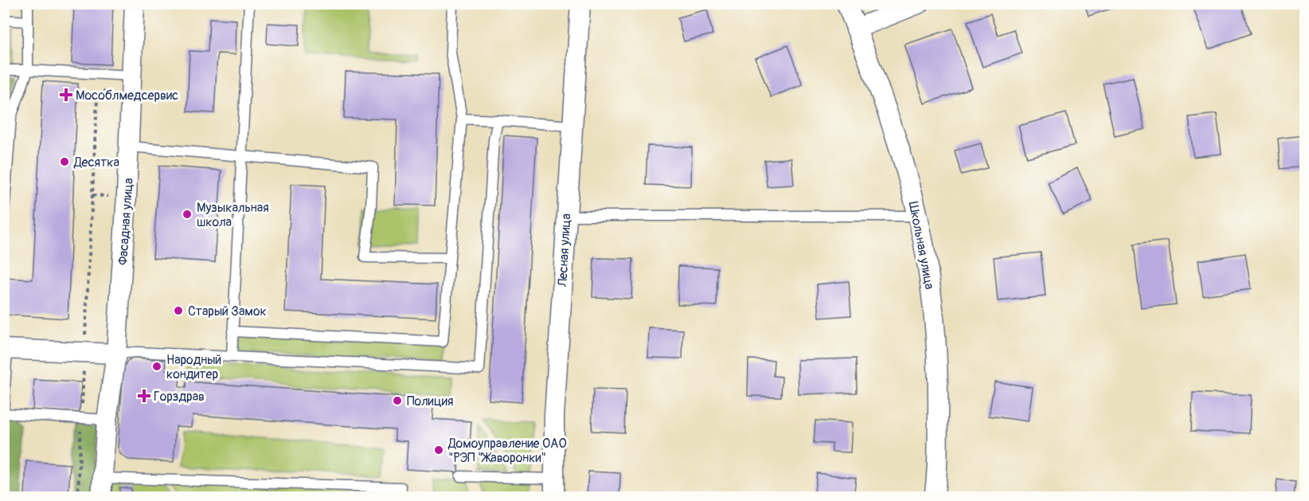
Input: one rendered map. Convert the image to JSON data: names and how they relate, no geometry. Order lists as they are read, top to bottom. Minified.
{"streets":{"street":["Фасадная улица","Школьная улица","Лесная улица"]},"places":{"health":["Мособлмедсервис","Горздрав"],"other":["Десятка","Музыкальная школа","Старый Замок","Народный кондитер","Полиция","Домоуправление ОАО \"РЭП \"Жаворонки\""]}}
